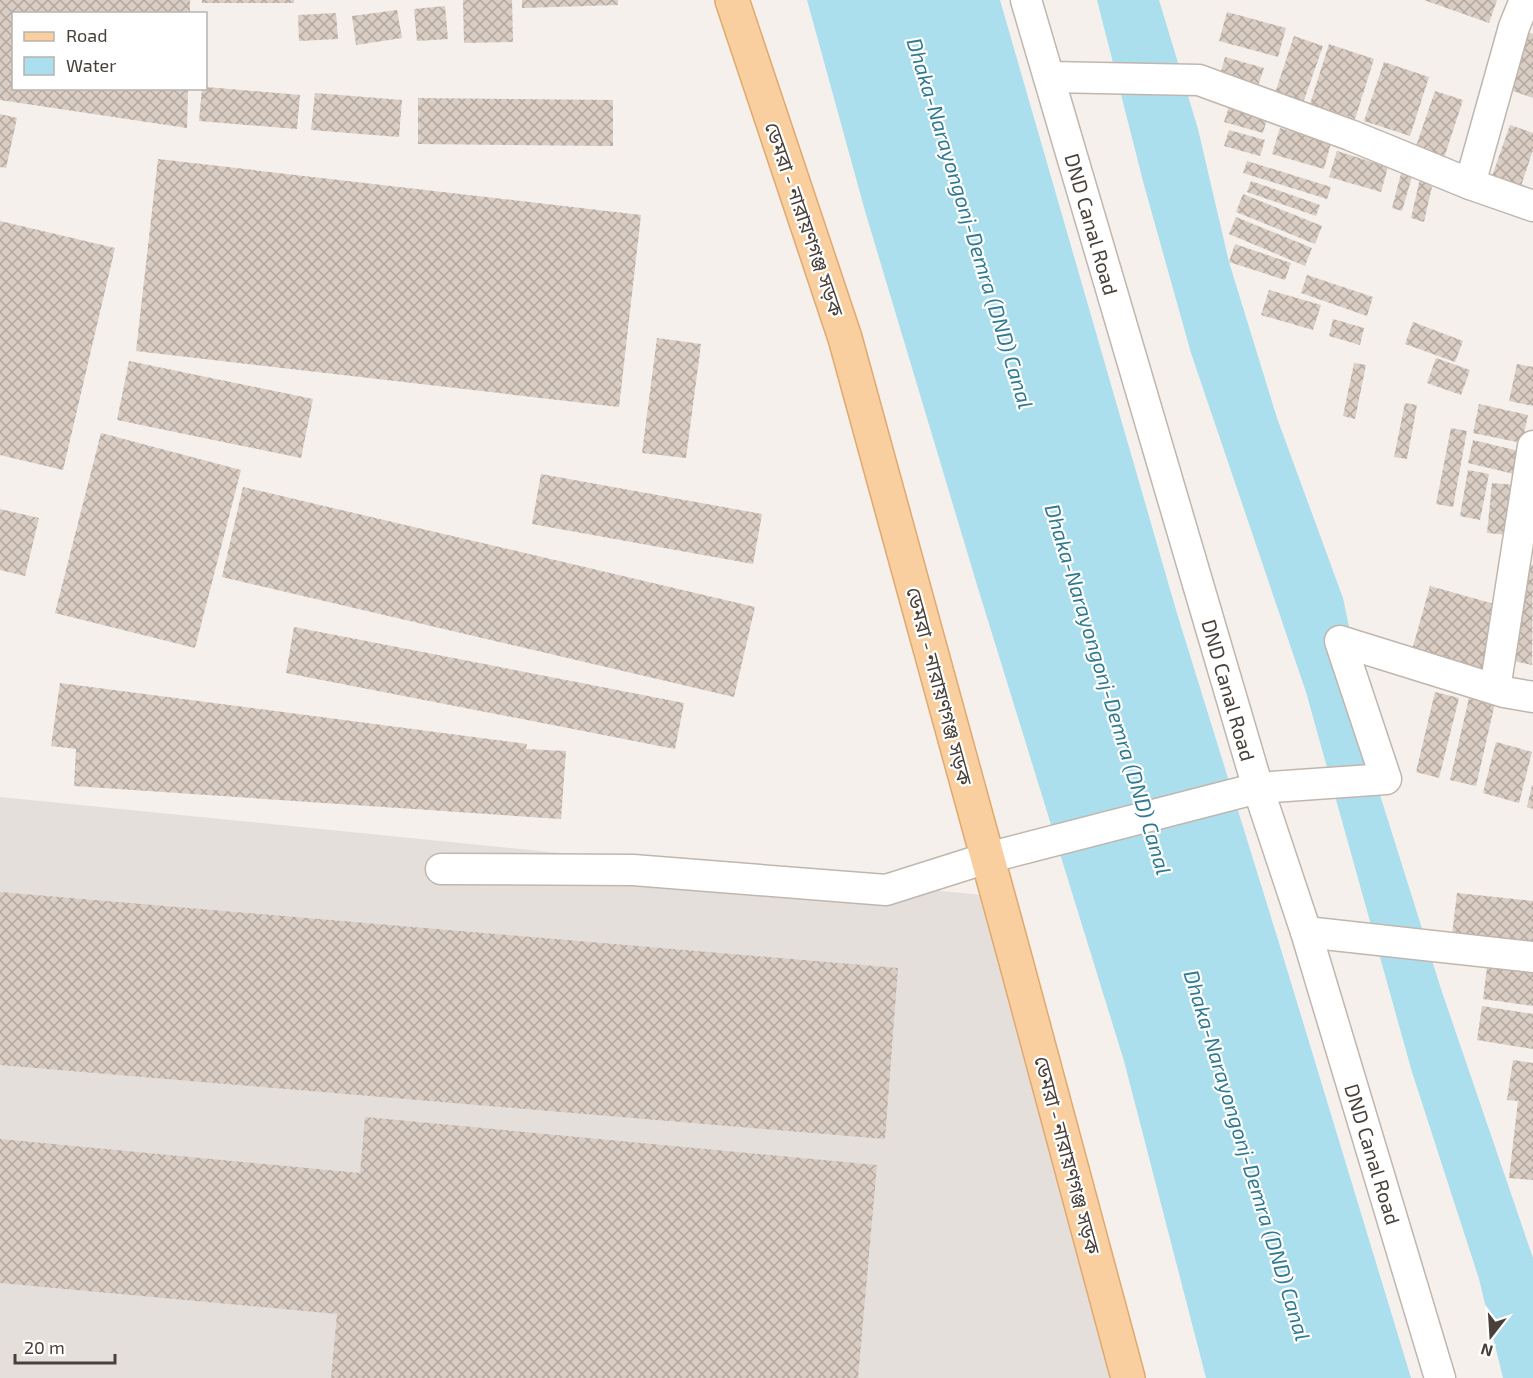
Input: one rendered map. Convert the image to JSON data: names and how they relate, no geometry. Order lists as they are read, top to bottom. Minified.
{"streets":{"main road":["ডেমরা - নারায়ণগঞ্জ সড়ক"],"street":["DND Canal Road"]},"water":["Dhaka-Narayongonj-Demra (DND) Canal"],"legend":["Road","Water"],"scale_bar":"20 m","north":"bottom"}
